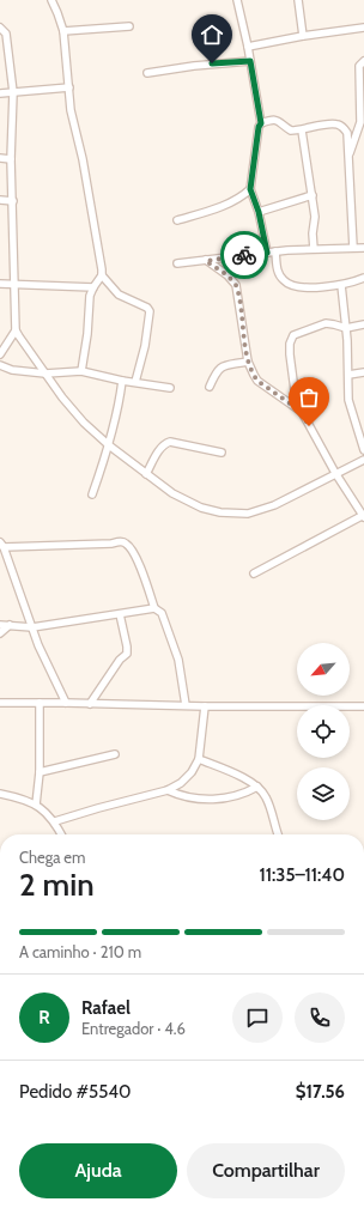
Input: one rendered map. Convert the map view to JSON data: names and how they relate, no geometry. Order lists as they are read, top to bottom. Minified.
{"north":"bottom left","page":{"heading":["2 min","Chega em","11:35–11:40"],"panel":["Rafael","Entregador · 4.6","Pedido #5540","$17.56"],"bar":"A caminho · 210 m","round":"R","buttons":["Ajuda","Compartilhar"]}}
